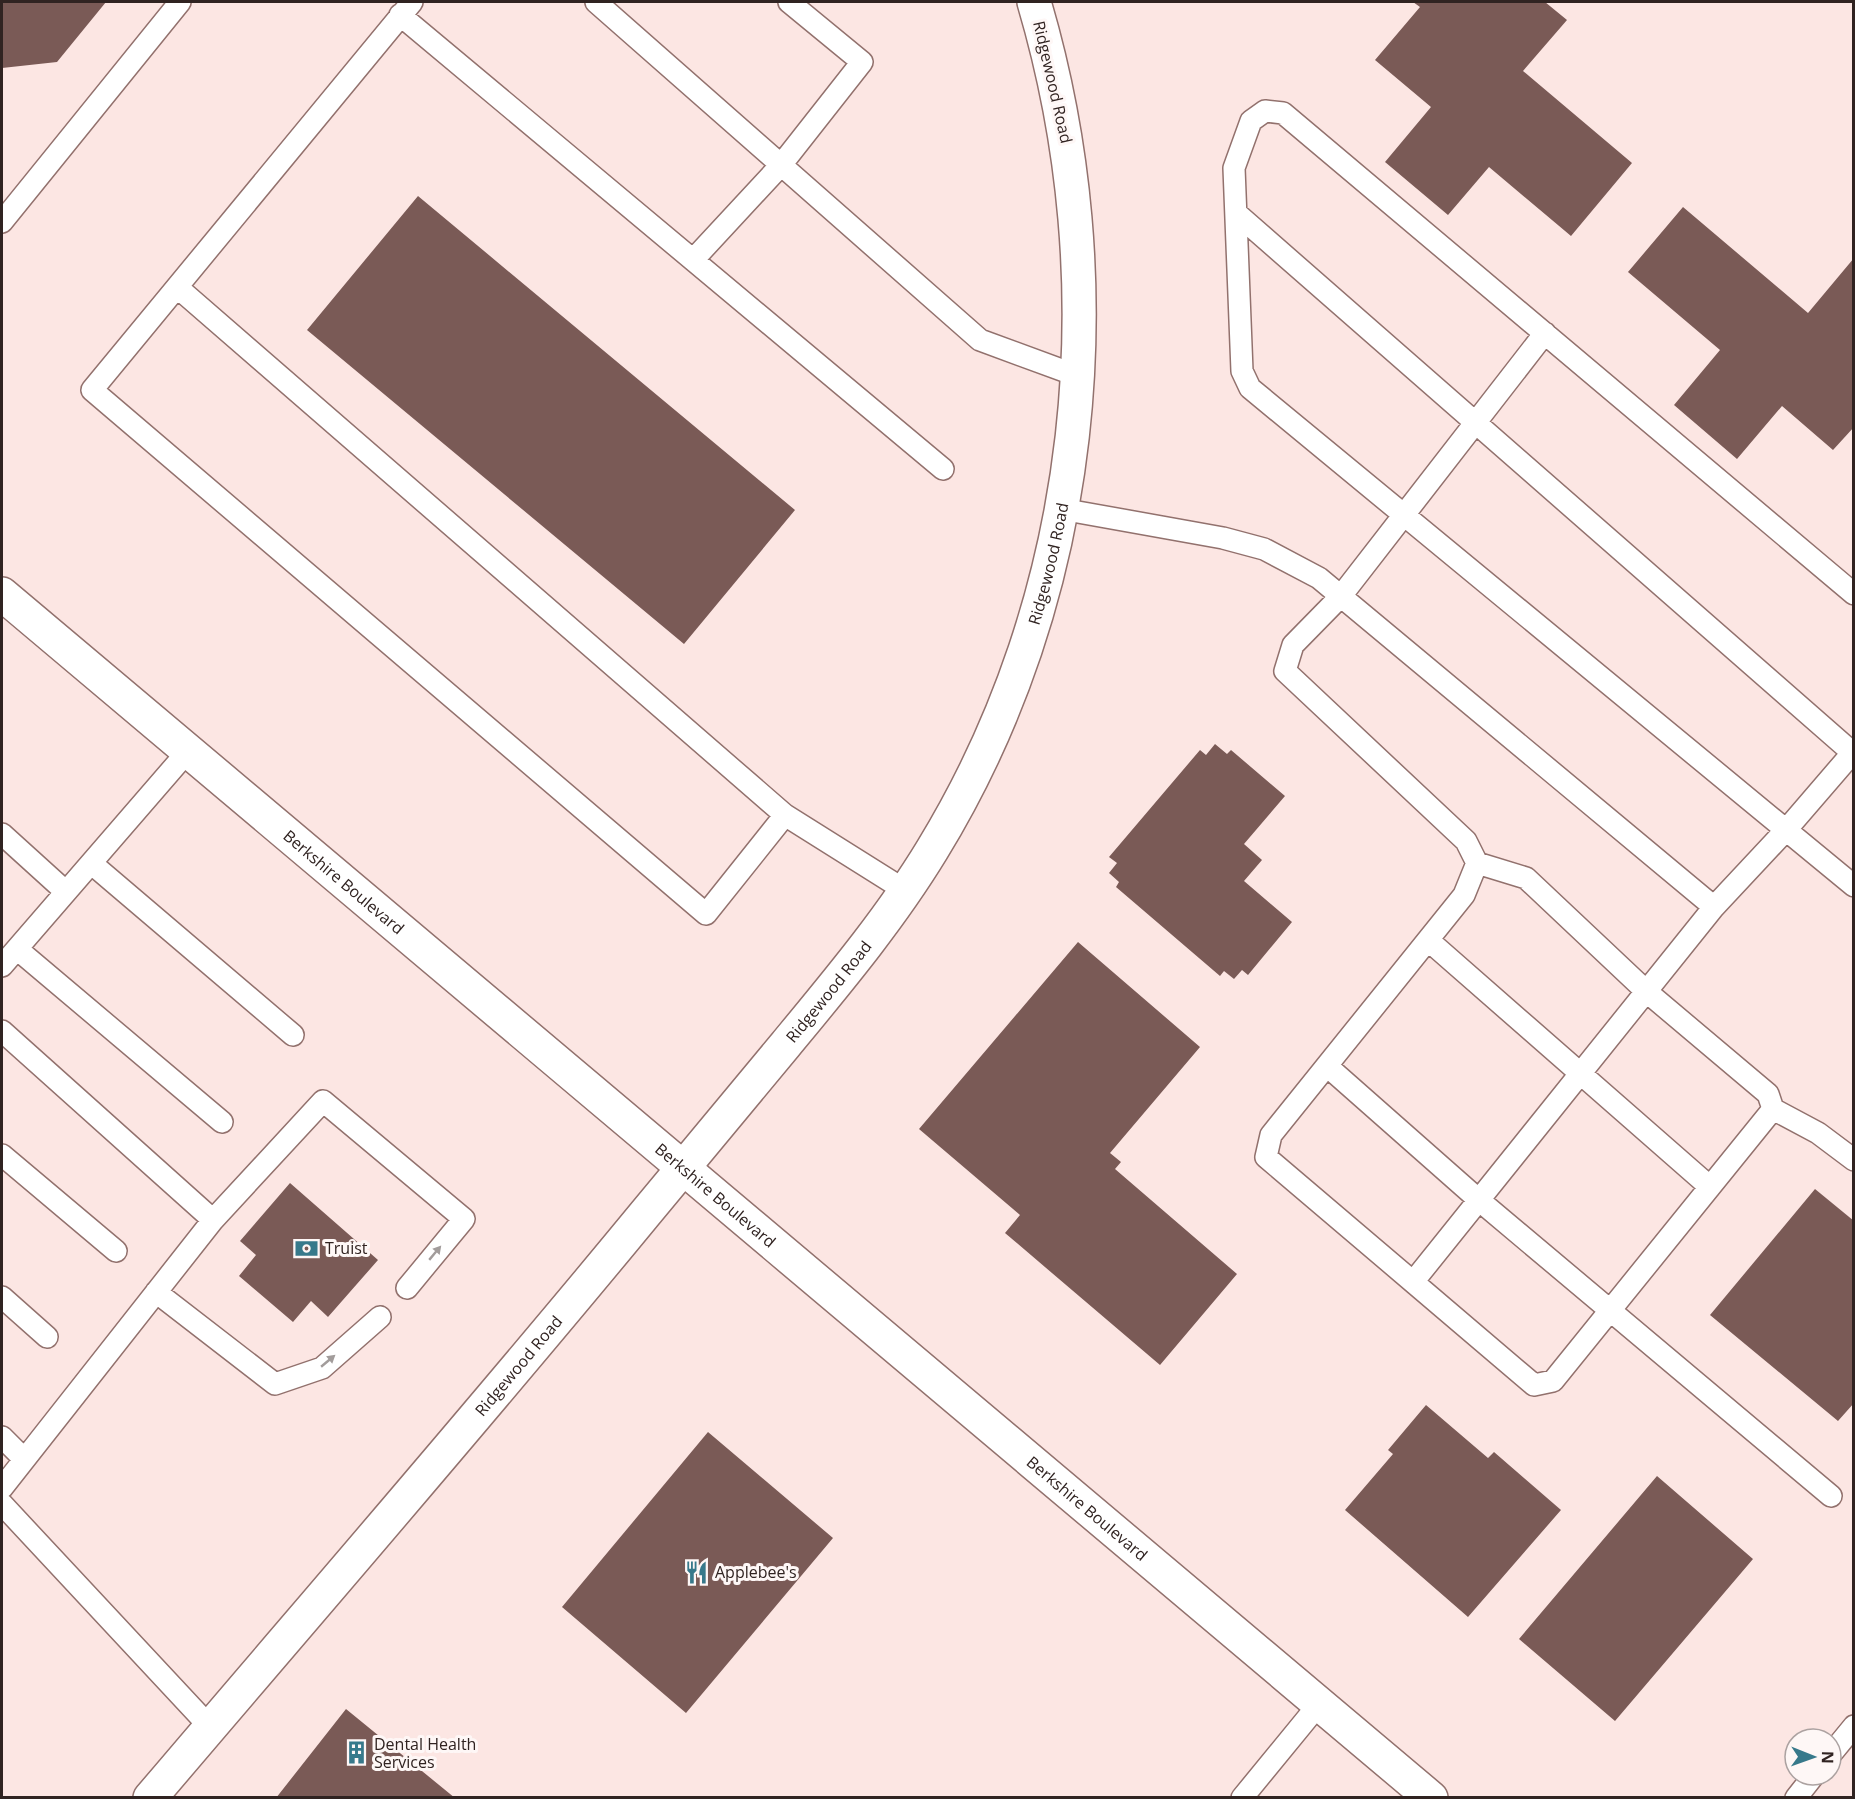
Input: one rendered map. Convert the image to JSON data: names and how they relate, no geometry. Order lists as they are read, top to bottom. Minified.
{"streets":{"street":["Ridgewood Road","Berkshire Boulevard"]},"crossings":[["Ridgewood Road","Berkshire Boulevard"]],"places":{"bank":["Truist"],"restaurant":["Applebee's"],"building":["Dental Health Services"]},"north":"right"}
